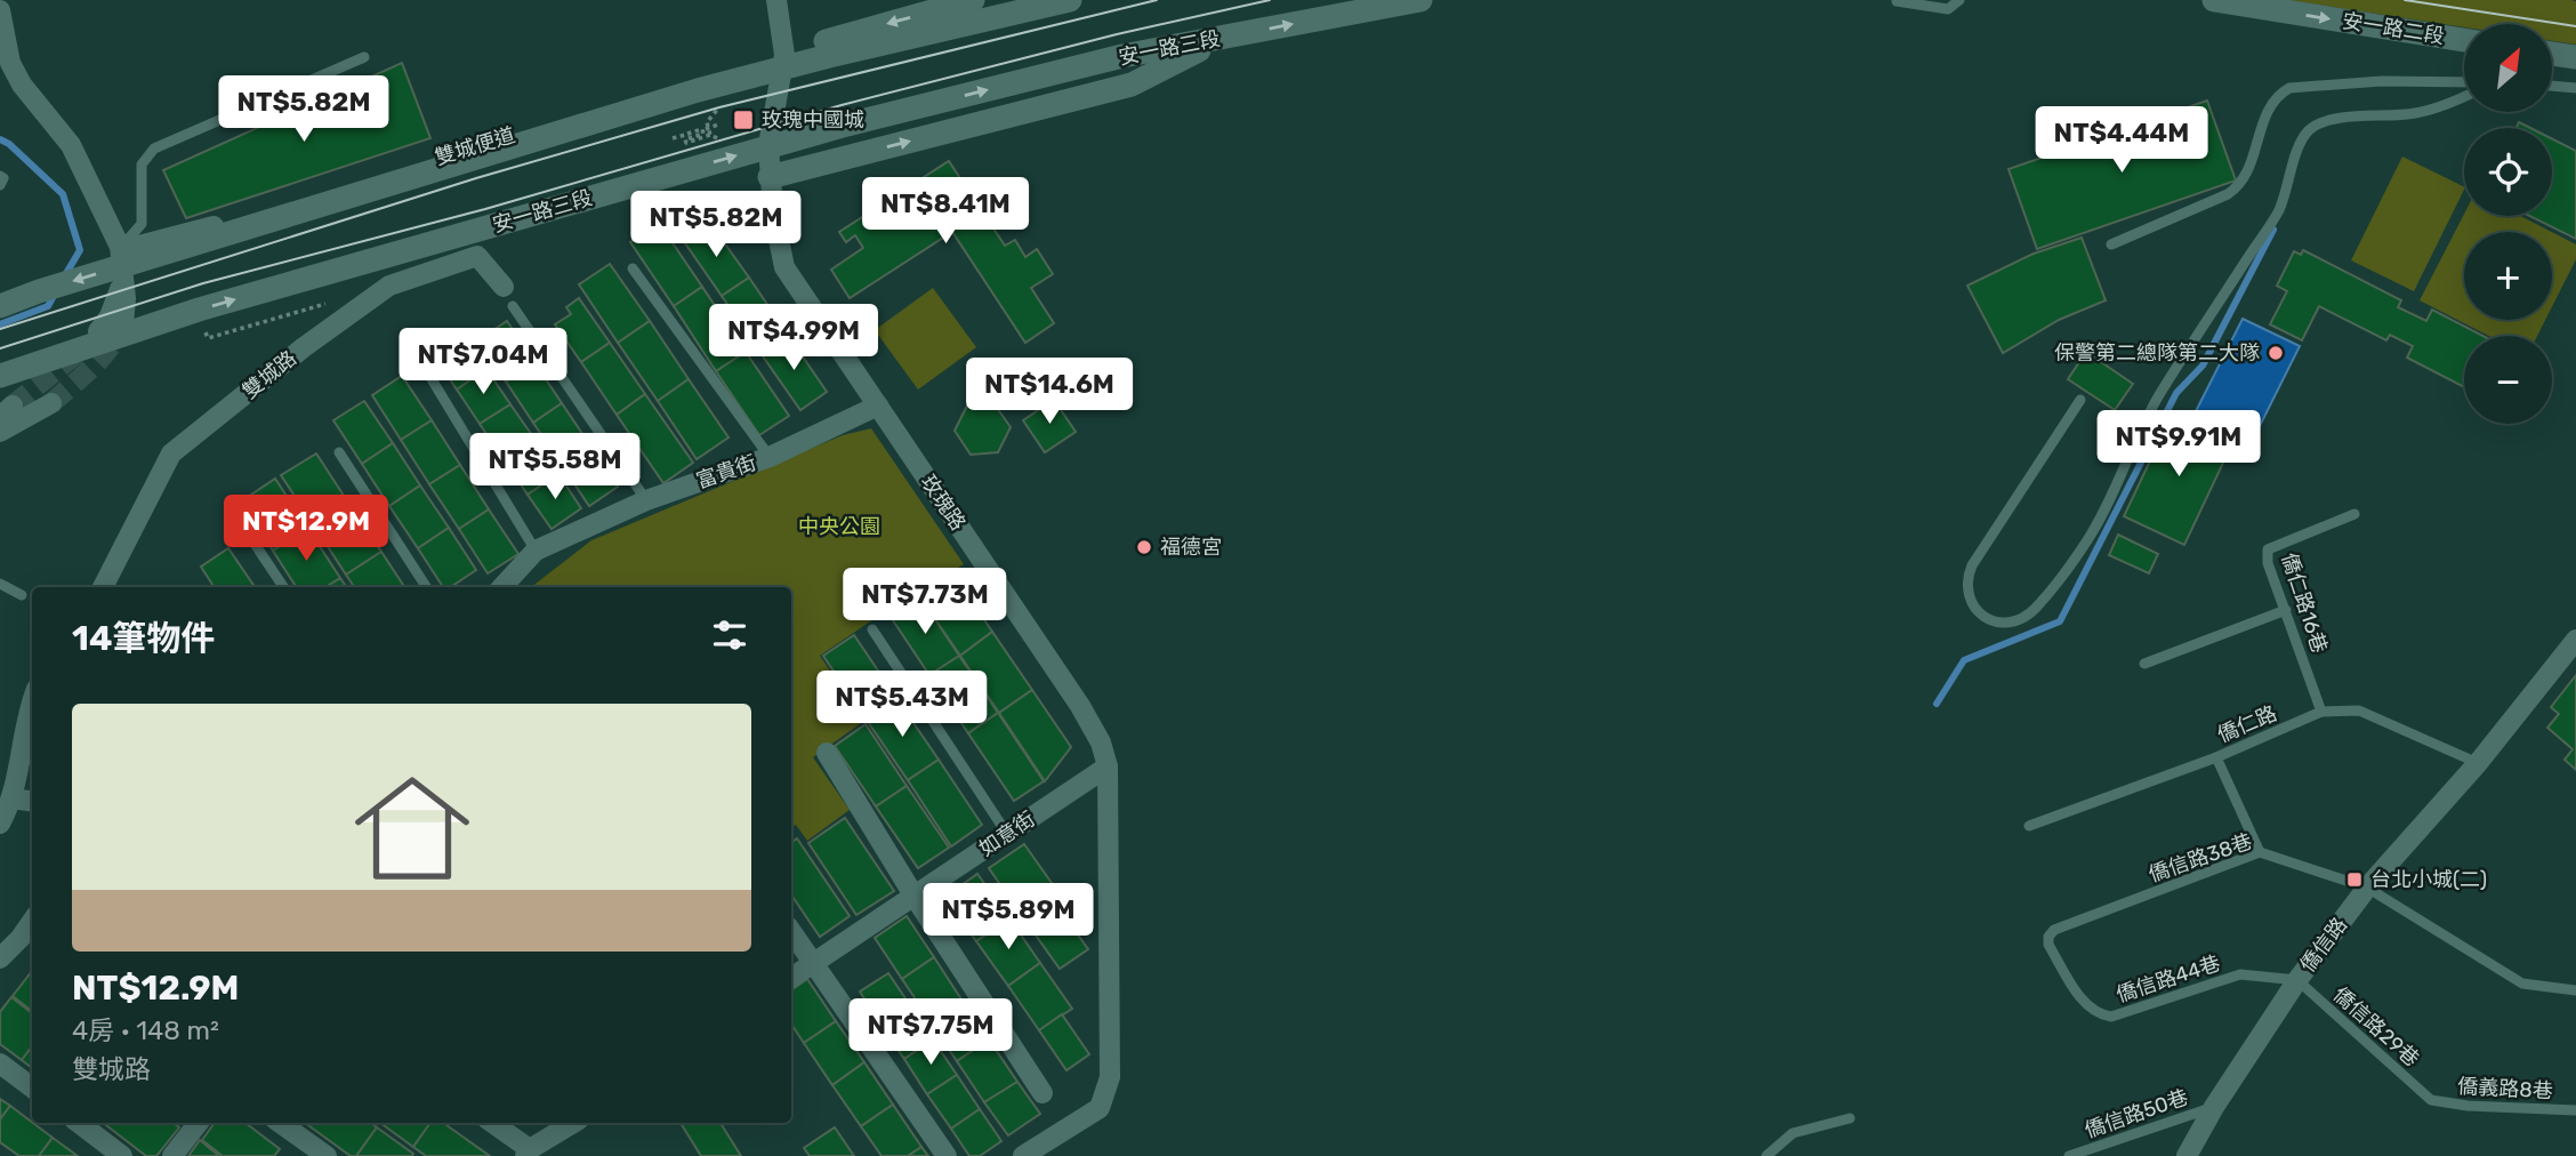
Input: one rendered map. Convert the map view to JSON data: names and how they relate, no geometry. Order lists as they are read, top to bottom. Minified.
{"streets":{"street":["安一路二段","安一路三段","雙城便道","雙城路","富貴街","玫瑰路","如意街","僑信路"],"lane":["僑仁路16巷","僑仁路","僑信路38巷","僑信路44巷","僑信路29巷","僑義路8巷","僑信路50巷"]},"crossings":[["雙城便道","玫瑰路"],["富貴街","玫瑰路"],["玫瑰路","如意街"],["僑仁路16巷","僑仁路"],["僑仁路","僑信路"],["僑信路38巷","僑信路"],["僑信路38巷","僑信路44巷"],["僑信路","僑信路44巷"],["僑信路","僑信路29巷"],["僑信路","僑信路50巷"],["僑信路44巷","僑信路29巷"],["僑信路29巷","僑義路8巷"]],"one_way":["安一路二段"],"parks":["中央公園"],"places":{"transit":["玫瑰中國城","台北小城(二)"],"other":["保警第二總隊第二大隊","福德宮"]},"north":"top right","page":{"map_buttons":["+","−"],"price":["NT$5.82M","NT$4.44M","NT$8.41M","NT$5.82M","NT$4.99M","NT$7.04M","NT$14.6M","NT$9.91M","NT$5.58M","NT$12.9M","NT$7.73M","NT$5.43M","NT$5.89M","NT$7.75M"],"heading":"14筆物件","list":[{"name":"NT$12.9M","note":"4房 · 148 m² · 雙城路"}]}}
